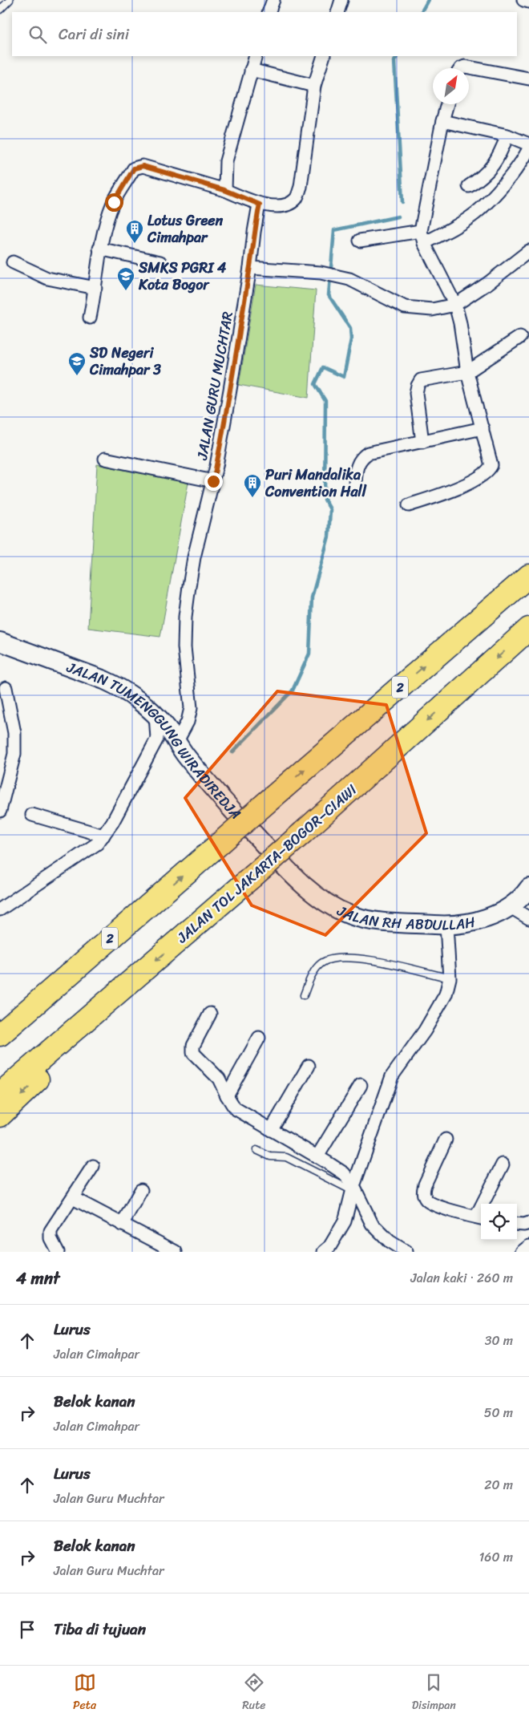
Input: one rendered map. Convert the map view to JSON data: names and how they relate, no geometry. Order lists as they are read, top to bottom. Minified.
{"streets":{"highway":["2","JALAN TOL JAKARTA–BOGOR–CIAWI"],"street":["JALAN GURU MUCHTAR","JALAN TUMENGGUNG WIRADIREDJA","JALAN RH ABDULLAH"]},"crossings":[["JALAN GURU MUCHTAR","JALAN TUMENGGUNG WIRADIREDJA"],["JALAN TUMENGGUNG WIRADIREDJA","JALAN RH ABDULLAH"]],"places":{"building":["Lotus Green Cimahpar","Puri Mandalika Convention Hall"],"school or university":["SMKS PGRI 4 Kota Bogor","SD Negeri Cimahpar 3"]},"north":"top right","page":{"search":"Cari di sini","heading":["4 mnt","Jalan kaki · 260 m"],"list":[["Lurus","Jalan Cimahpar","30 m"],["Belok kanan","Jalan Cimahpar","50 m"],["Lurus","Jalan Guru Muchtar","20 m"],["Belok kanan","Jalan Guru Muchtar","160 m"],"Tiba di tujuan"],"nav":["Peta","Rute","Disimpan"]}}
